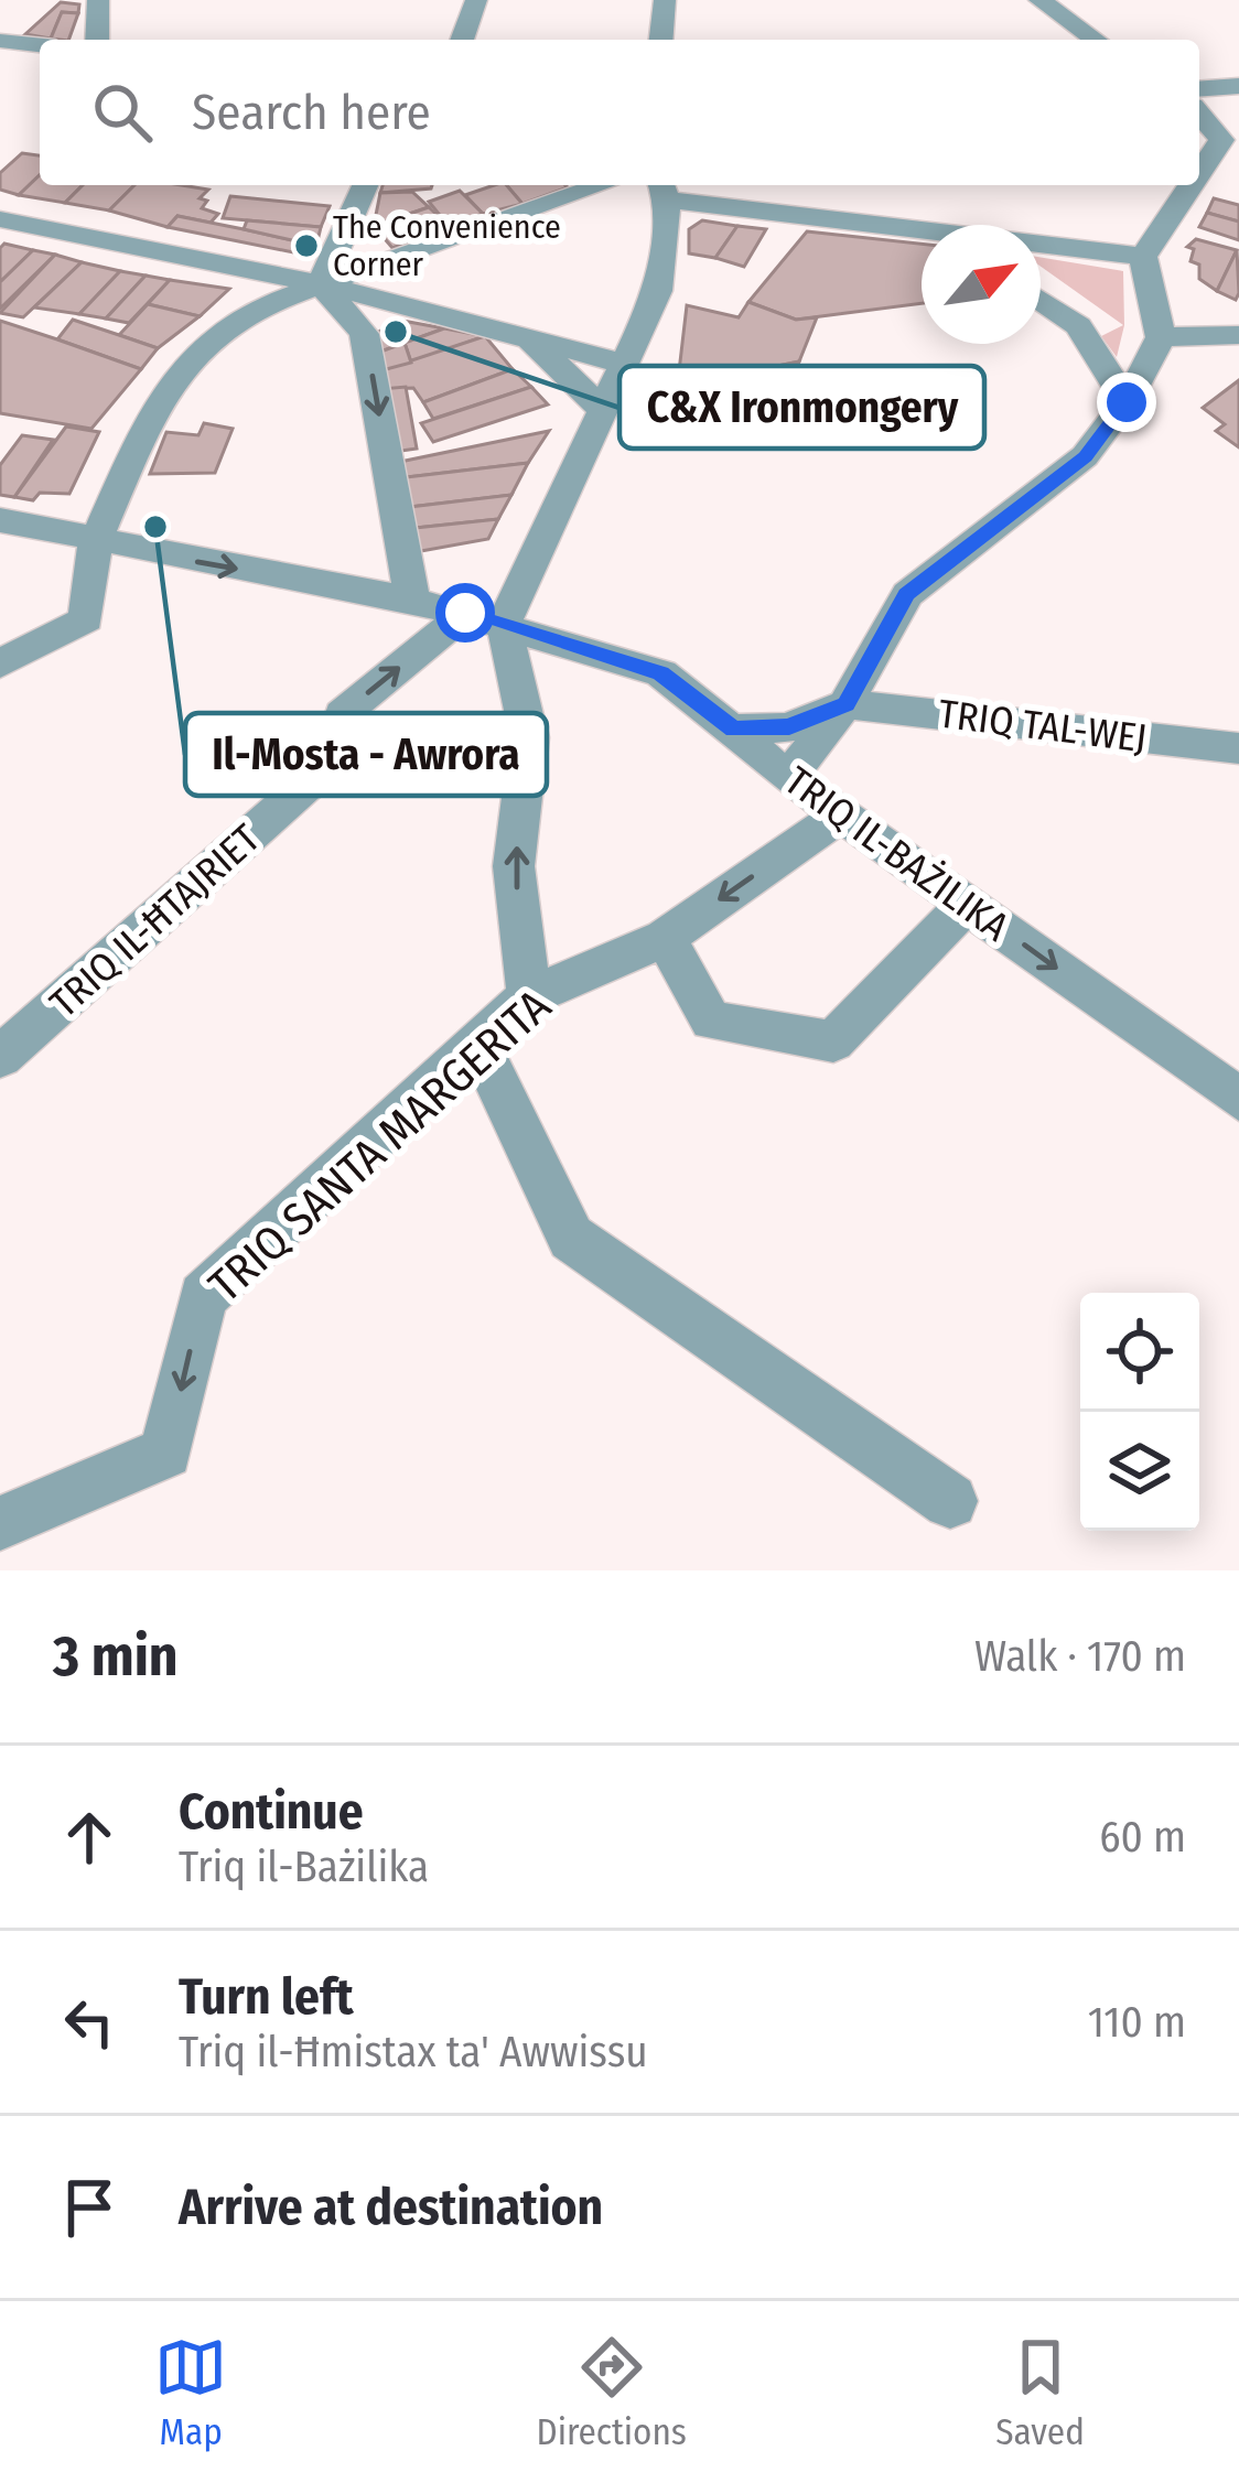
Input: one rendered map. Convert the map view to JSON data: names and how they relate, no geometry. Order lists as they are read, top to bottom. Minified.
{"streets":{"street":["TRIQ TAL-WEJ","TRIQ IL-BAŻILIKA","TRIQ IL-ĦTAJRIET","TRIQ SANTA MARGERITA"]},"crossings":[["TRIQ IL-BAŻILIKA","TRIQ IL-ĦTAJRIET"],["TRIQ IL-BAŻILIKA","TRIQ SANTA MARGERITA"]],"one_way":["TRIQ IL-ĦTAJRIET","TRIQ SANTA MARGERITA"],"places":["The Convenience Corner","C&X Ironmongery","Il-Mosta - Awrora"],"north":"top right","page":{"search":"Search here","heading":["3 min","Walk · 170 m"],"list":[["Continue","Triq il-Bażilika","60 m"],["Turn left","Triq il-Ħmistax ta' Awwissu","110 m"],"Arrive at destination"],"nav":["Map","Directions","Saved"]}}
